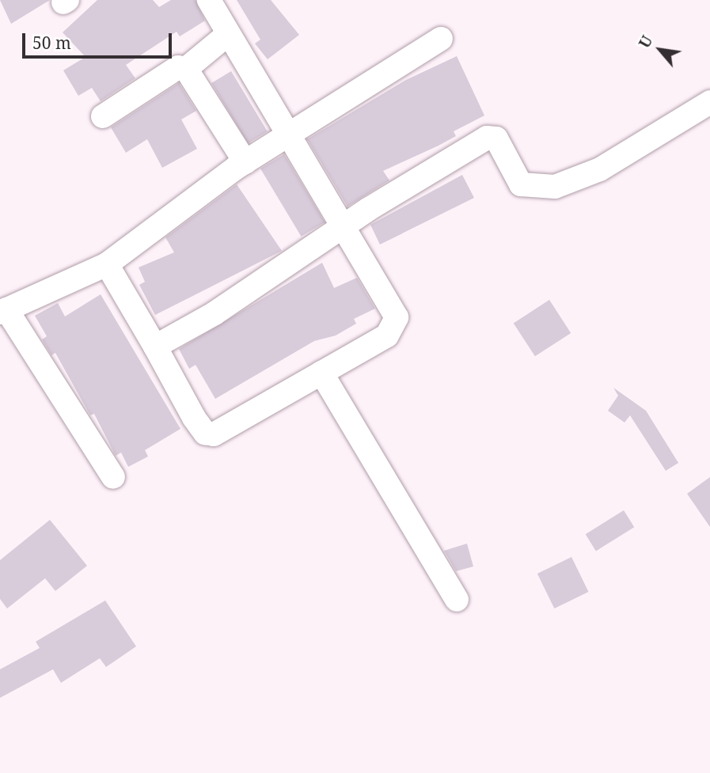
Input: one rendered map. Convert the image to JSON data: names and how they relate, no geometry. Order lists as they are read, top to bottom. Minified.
{"scale_bar":"50 m","north":"top left"}
